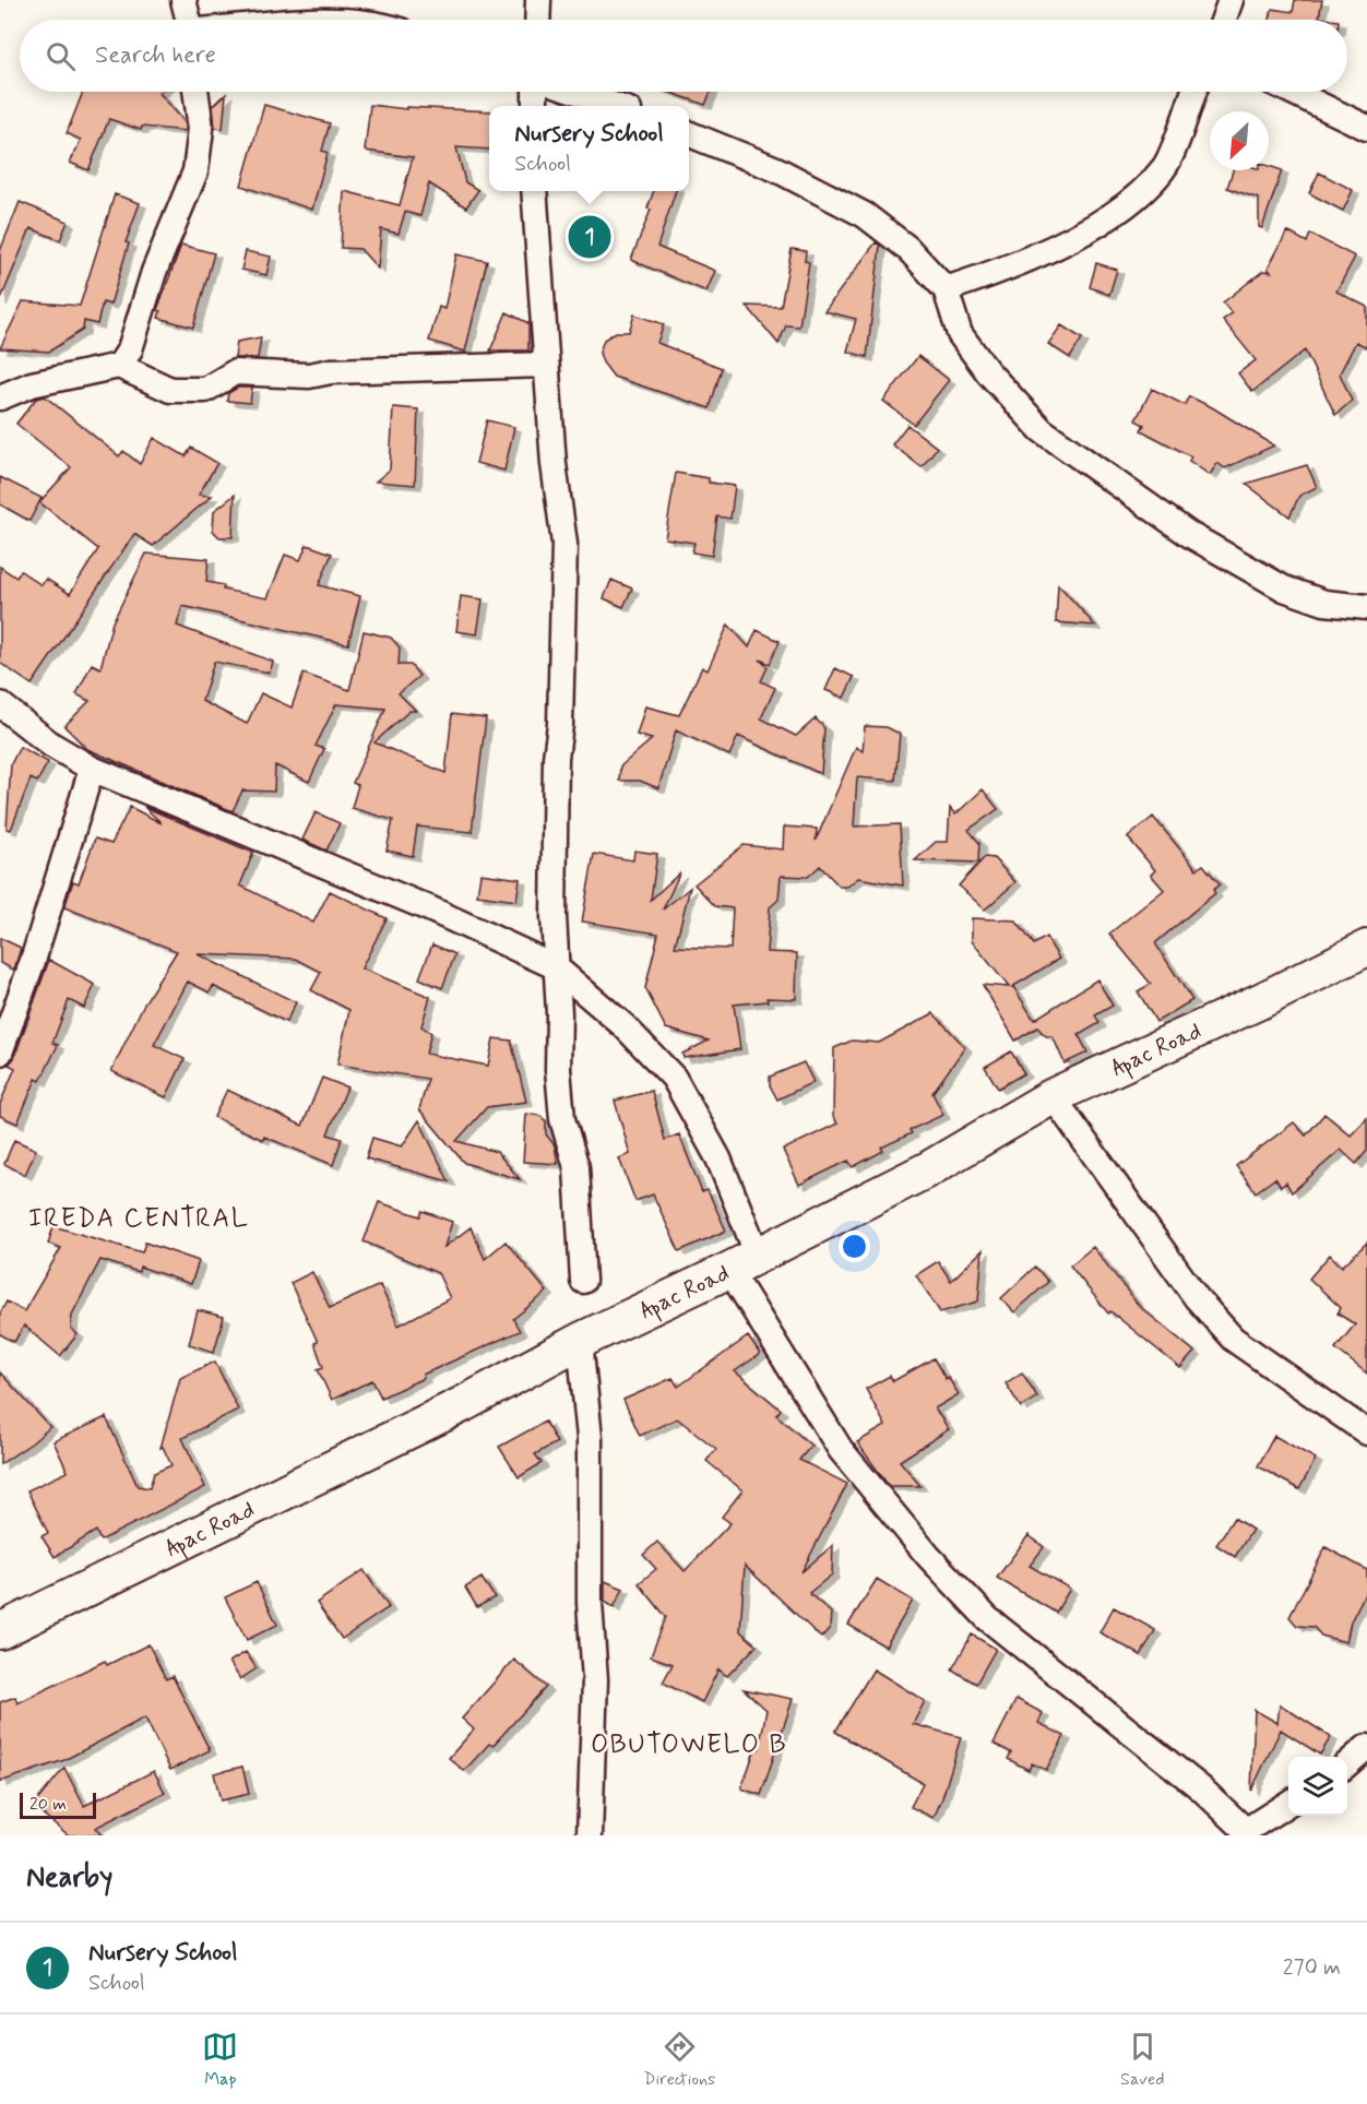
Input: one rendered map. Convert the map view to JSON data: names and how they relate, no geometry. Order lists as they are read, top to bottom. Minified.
{"streets":{"main road":["Apac Road"]},"districts":["IREDA CENTRAL","OBUTOWELO B"],"scale_bar":"20 m","north":"bottom left","page":{"search":"Search here","popup":["Nursery School","School"],"pins":"1","scale":"20 m","heading":"Nearby","list":[{"mark":"1","name":"Nursery School","note":"School","value":"270 m"}],"nav":["Map","Directions","Saved"]}}
